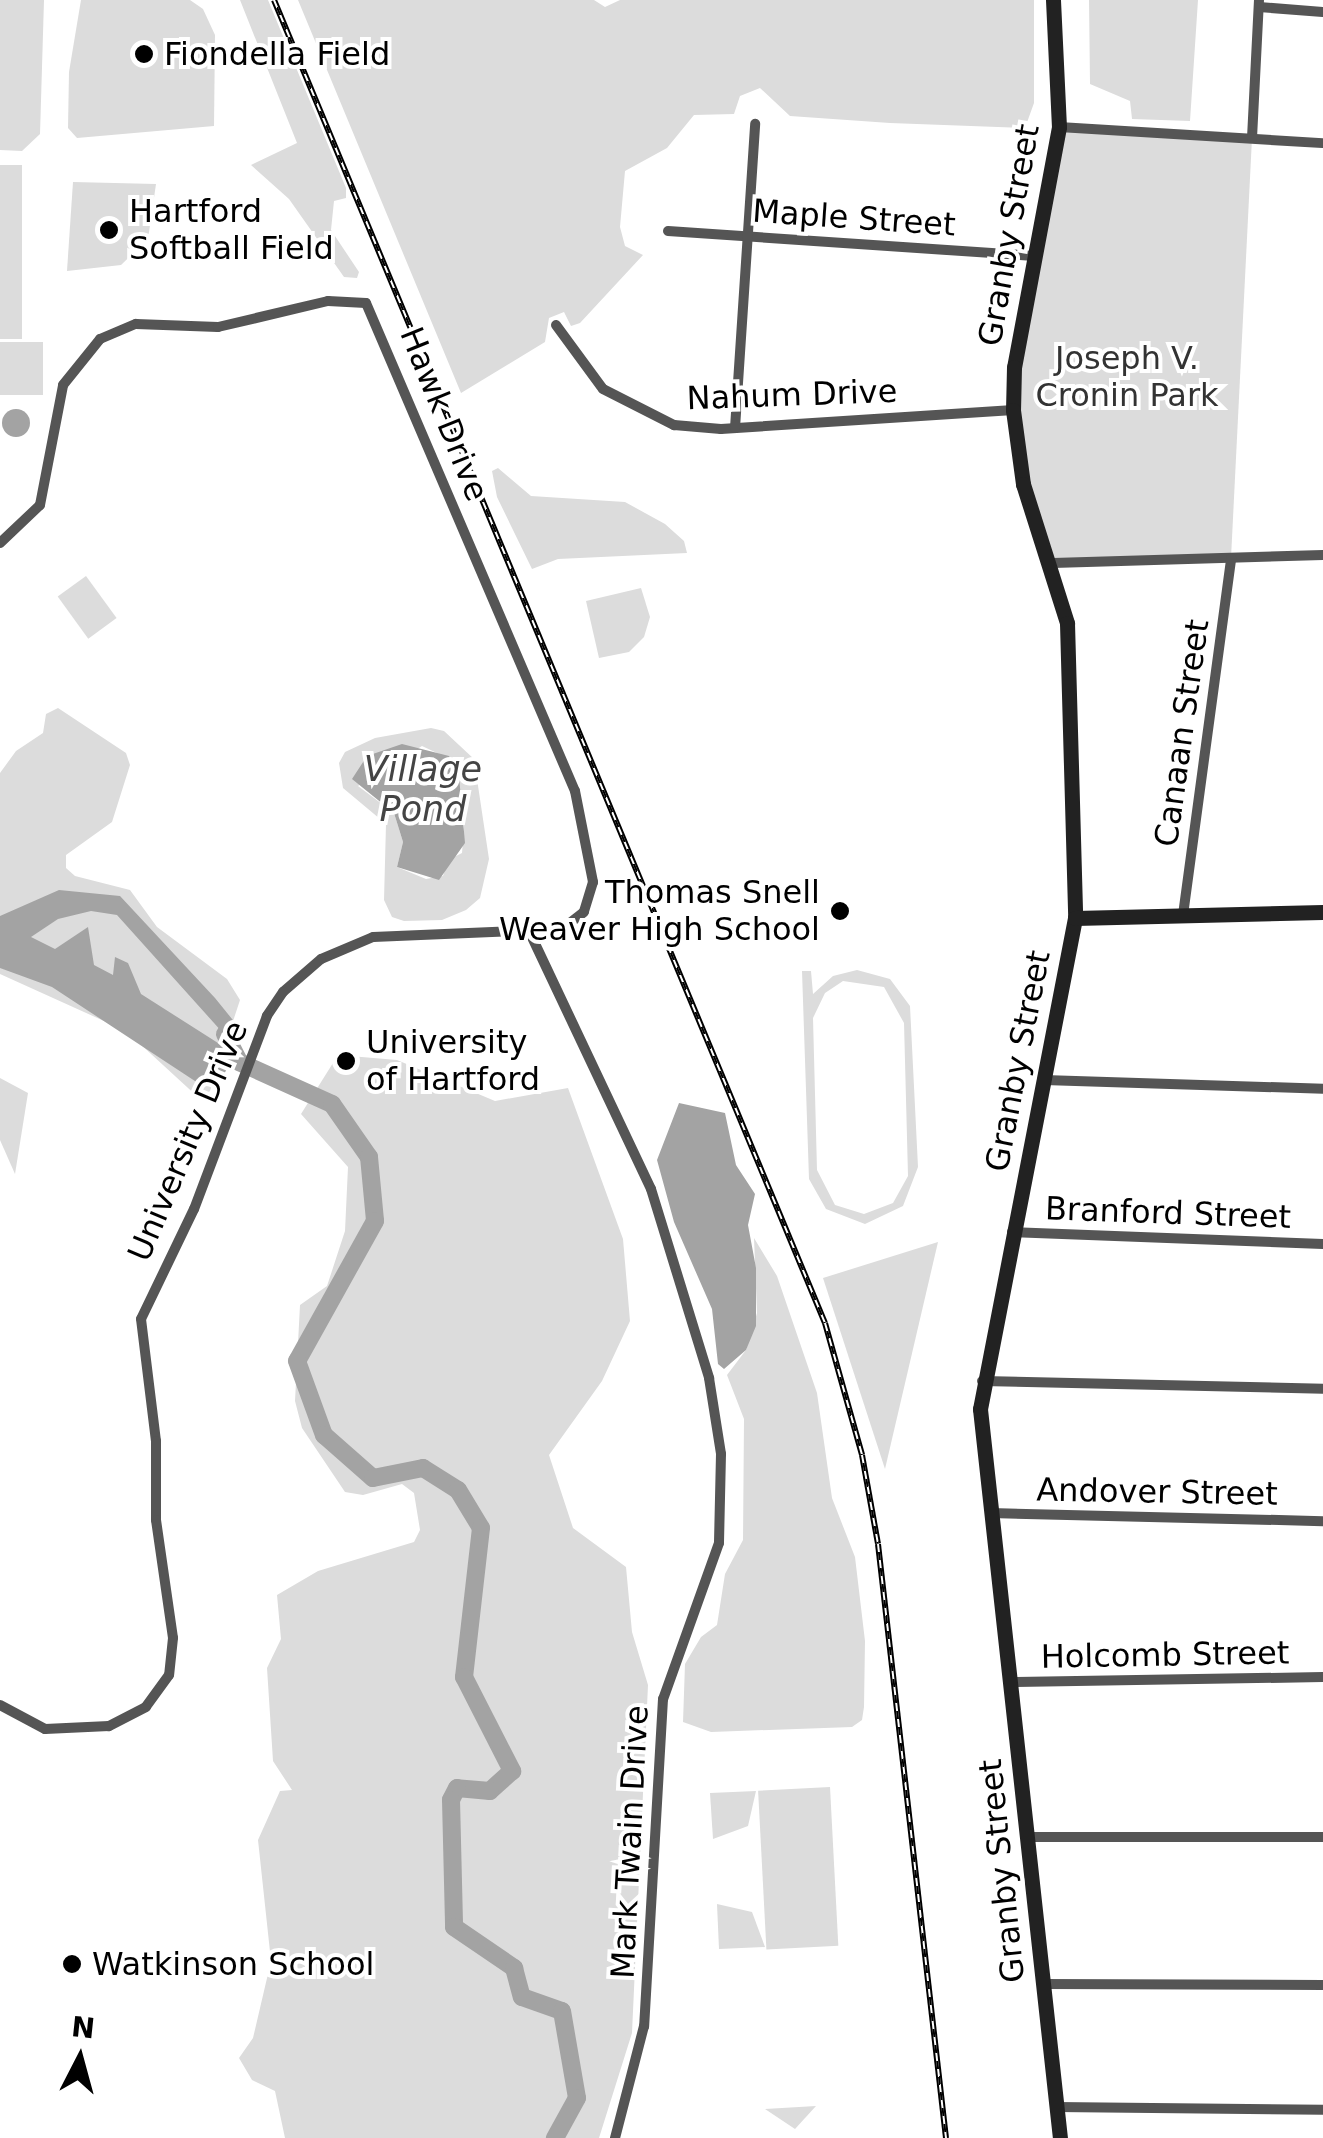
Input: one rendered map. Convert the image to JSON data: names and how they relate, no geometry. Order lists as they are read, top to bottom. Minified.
{"streets":{"main road":["Granby Street"],"street":["Maple Street","Nahum Drive","Hawk Drive","Canaan Street","University Drive","Branford Street","Andover Street","Holcomb Street","Mark Twain Drive"]},"crossings":[["Maple Street","Granby Street"],["Granby Street","Nahum Drive"],["Granby Street","Branford Street"],["Granby Street","Andover Street"],["Granby Street","Holcomb Street"],["Hawk Drive","University Drive"],["Hawk Drive","Mark Twain Drive"],["University Drive","Mark Twain Drive"]],"water":["Village Pond"],"parks":["Joseph V. Cronin Park"],"places":["Fiondella Field","Hartford Softball Field","Thomas Snell Weaver High School","University of Hartford","Watkinson School"],"north":"top"}
